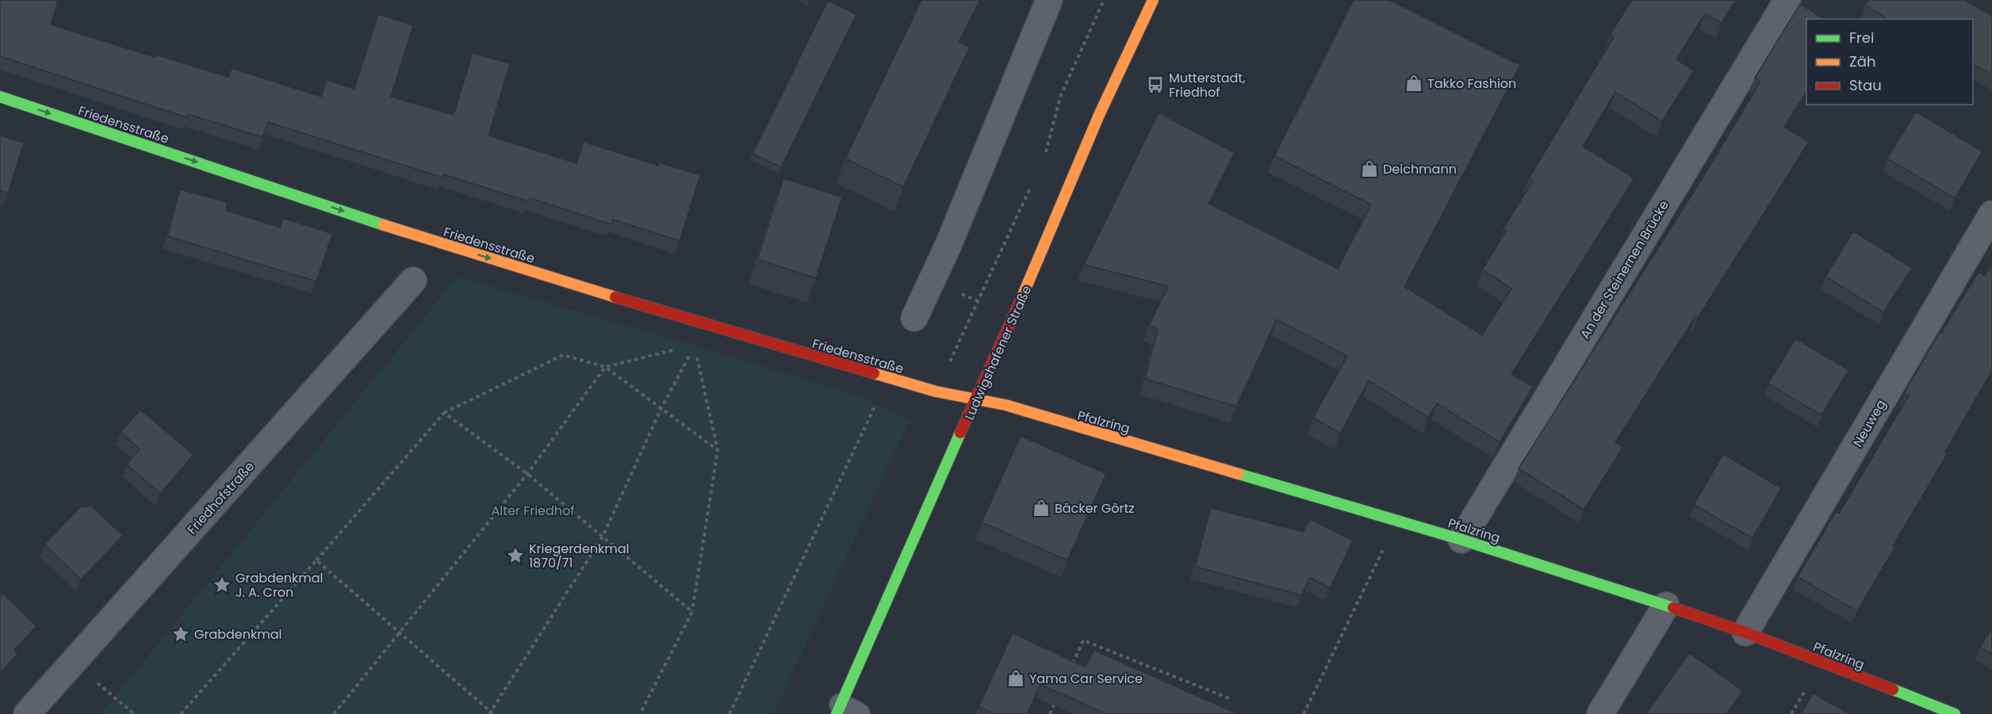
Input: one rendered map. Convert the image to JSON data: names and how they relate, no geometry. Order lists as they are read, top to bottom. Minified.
{"streets":{"street":["Friedensstraße","An der Steinernen Brücke","Ludwigshafener Straße","Pfalzring","Neuweg","Friedhofstraße"]},"crossings":[["Friedensstraße","Ludwigshafener Straße"],["Friedensstraße","Pfalzring"],["An der Steinernen Brücke","Pfalzring"],["Ludwigshafener Straße","Pfalzring"],["Pfalzring","Neuweg"]],"one_way":["Friedensstraße"],"parks":["Alter Friedhof"],"places":{"shop":["Takko Fashion","Deichmann","Bäcker Görtz","Yama Car Service"],"bus stop":["Mutterstadt, Friedhof"],"place":["Kriegerdenkmal 1870/71","Grabdenkmal J. A. Cron","Grabdenkmal"]},"legend":["Frei","Zäh","Stau"]}
